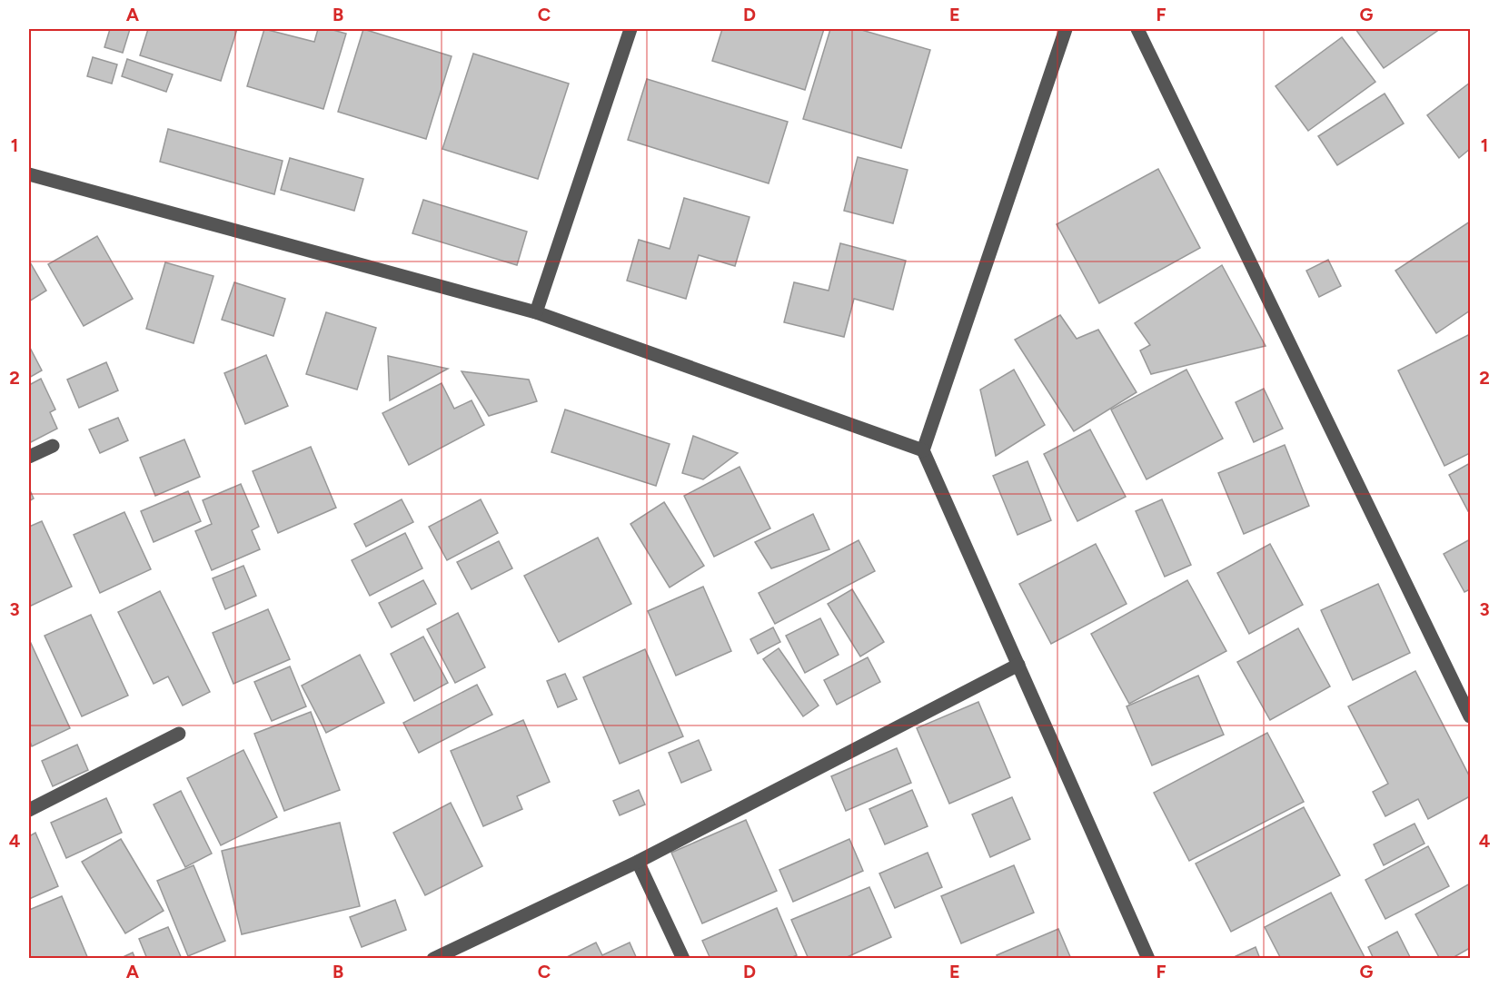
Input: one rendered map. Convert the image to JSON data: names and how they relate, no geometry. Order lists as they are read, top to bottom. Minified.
{"grid":{"columns":["A","B","C","D","E","F","G"],"rows":["1","2","3","4"]}}
